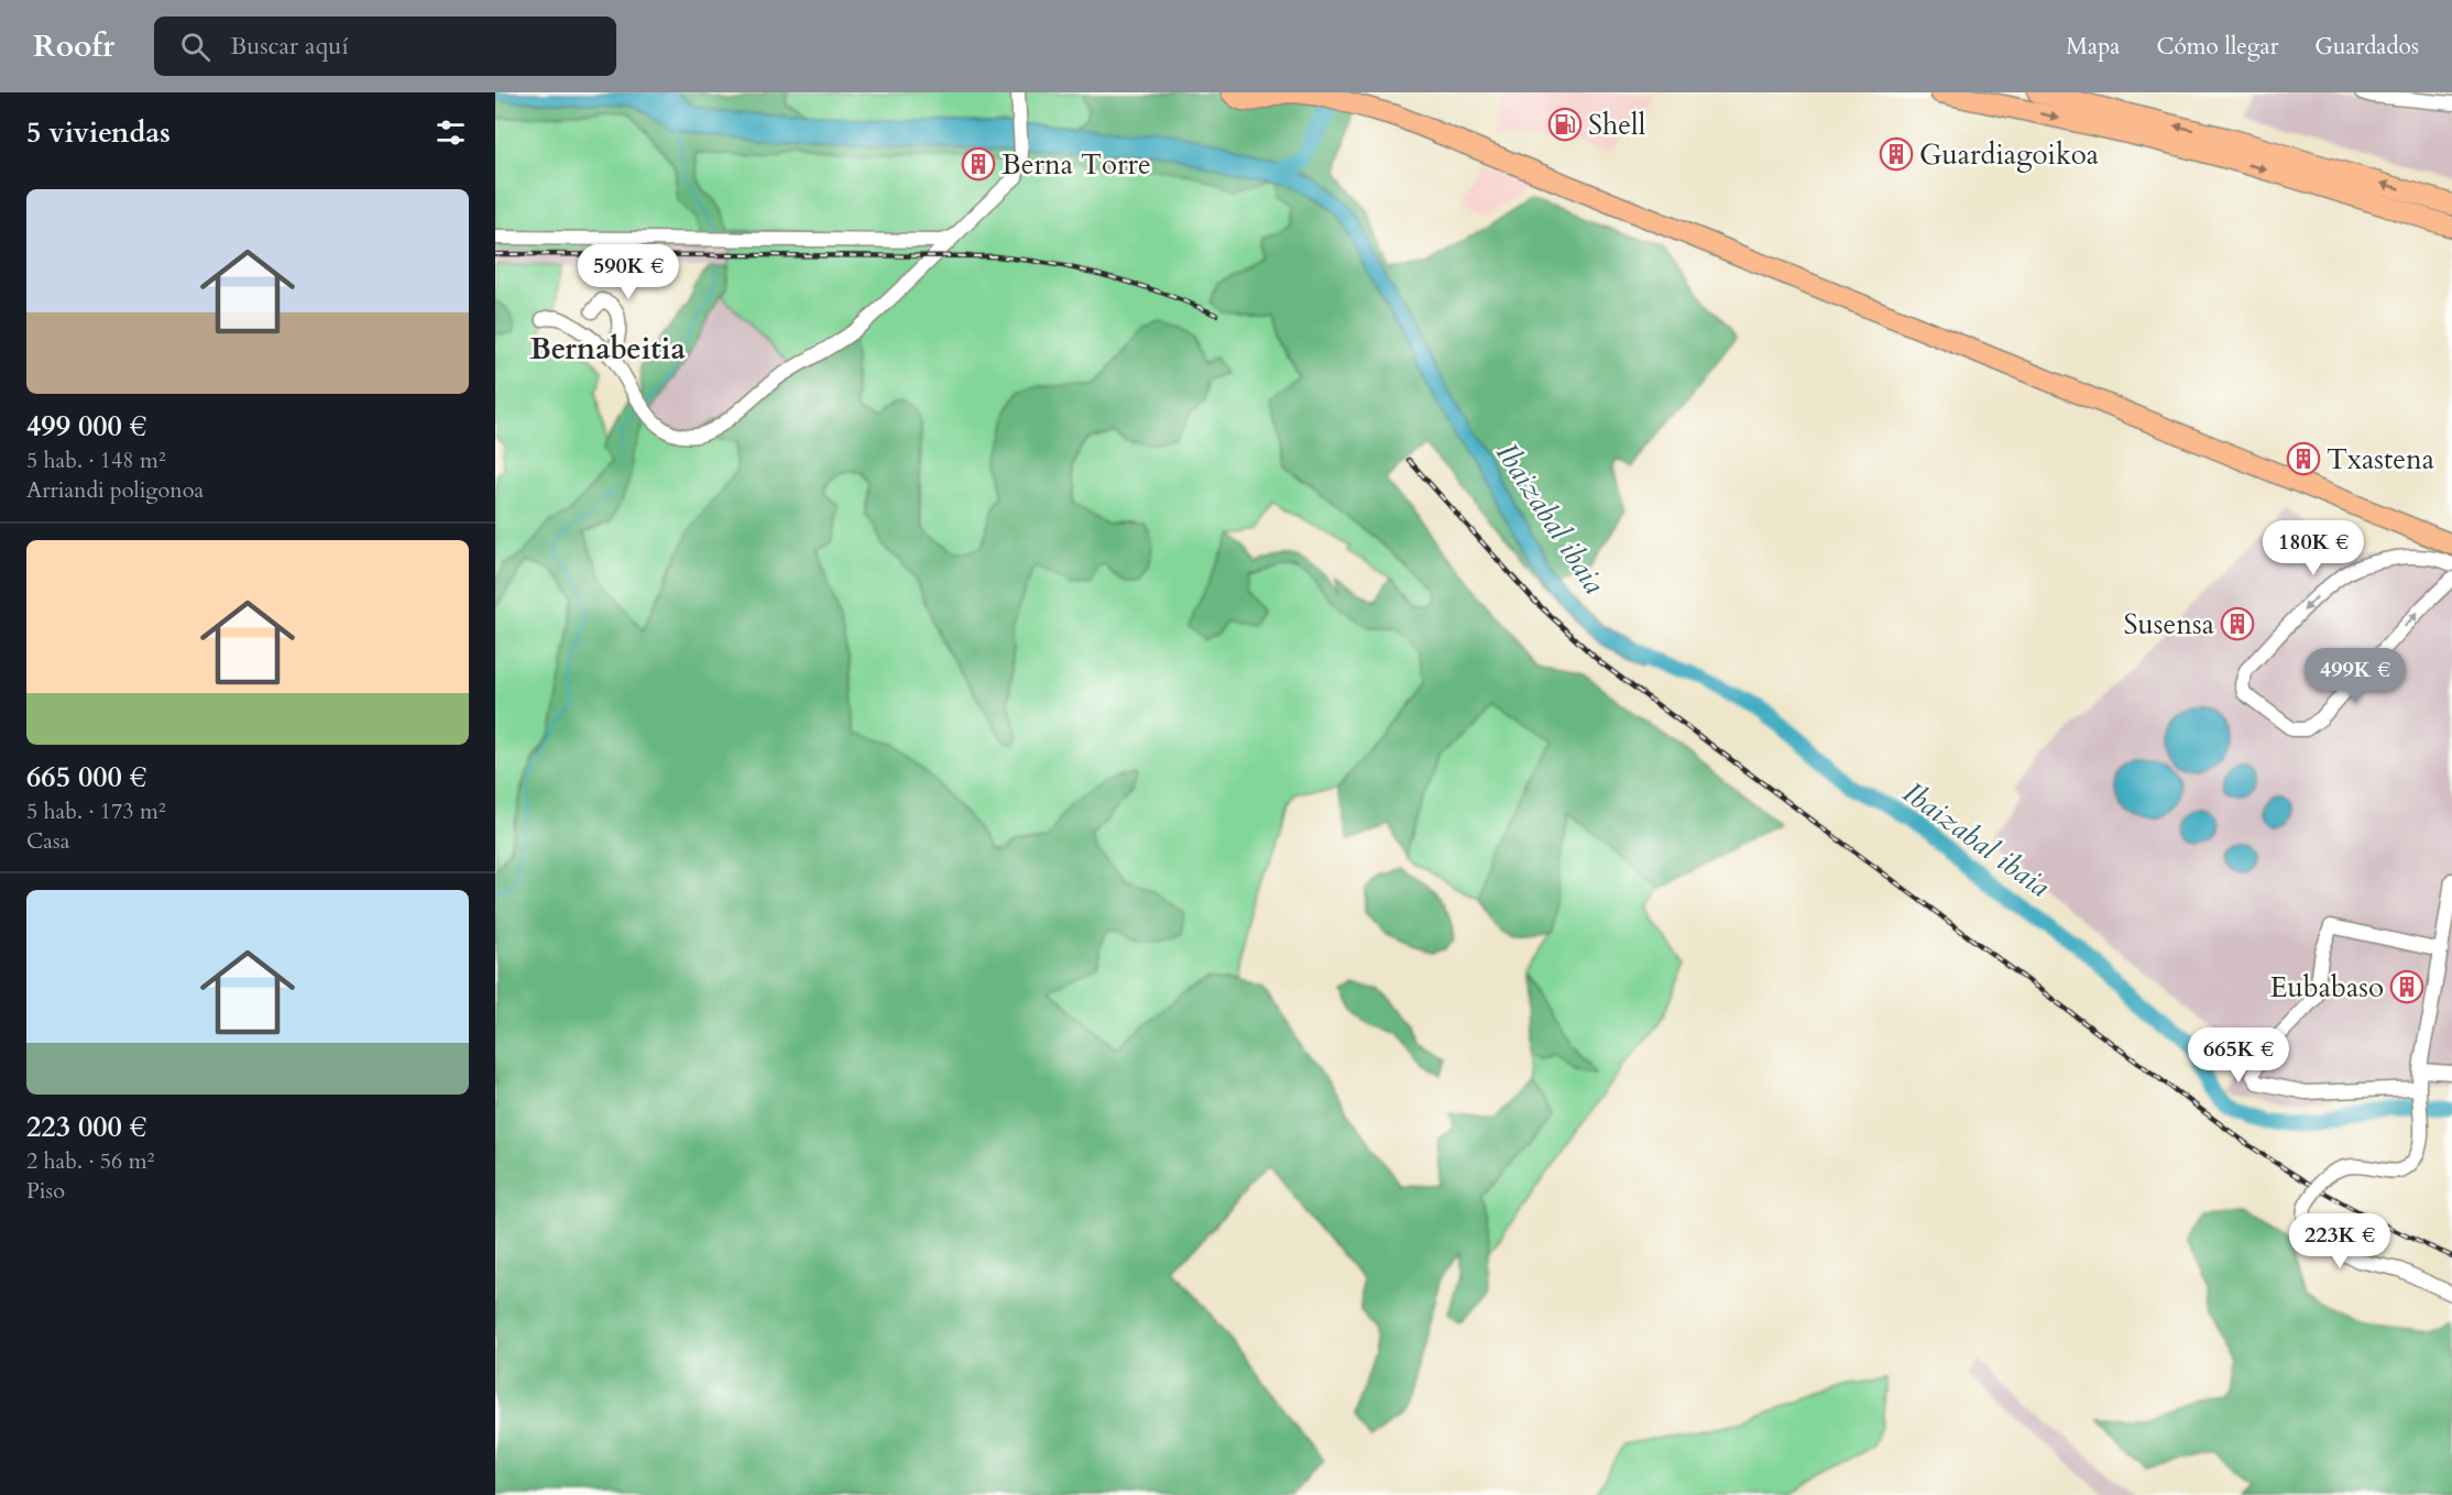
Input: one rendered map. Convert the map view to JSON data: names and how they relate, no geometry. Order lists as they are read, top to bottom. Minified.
{"districts":["Bernabeitia"],"water":["Ibaizabal ibaia"],"places":{"fuel station":["Shell"],"building":["Guardiagoikoa","Berna Torre","Txastena","Susensa","Eubabaso"]},"page":{"header":"Roofr","search":"Buscar aquí","nav":["Mapa","Cómo llegar","Guardados"],"heading":"5 viviendas","list":[{"name":"499 000 €","note":"5 hab. · 148 m² · Arriandi poligonoa"},{"name":"665 000 €","note":"5 hab. · 173 m² · Casa"},{"name":"223 000 €","note":"2 hab. · 56 m² · Piso"}],"price":["590K €","180K €","499K €","665K €","223K €"]}}
